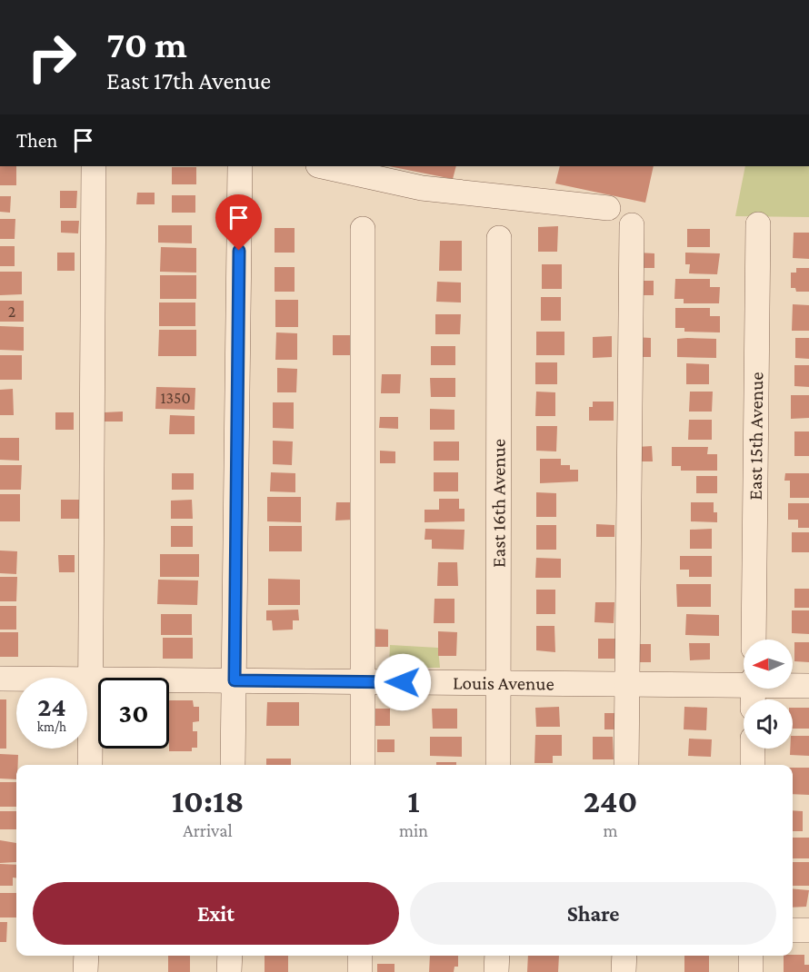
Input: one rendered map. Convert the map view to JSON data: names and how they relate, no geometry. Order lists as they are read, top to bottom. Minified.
{"streets":{"street":["East 15th Avenue","East 16th Avenue","Louis Avenue"]},"crossings":[["East 16th Avenue","Louis Avenue"]],"house_numbers":["2","1350"],"north":"left","page":{"turn":["70 m","East 17th Avenue"],"then":"Then","speed":"24 km/h","limit":"30","eta":["10:18","Arrival","1","min","240","m"],"buttons":["Exit","Share"]}}
